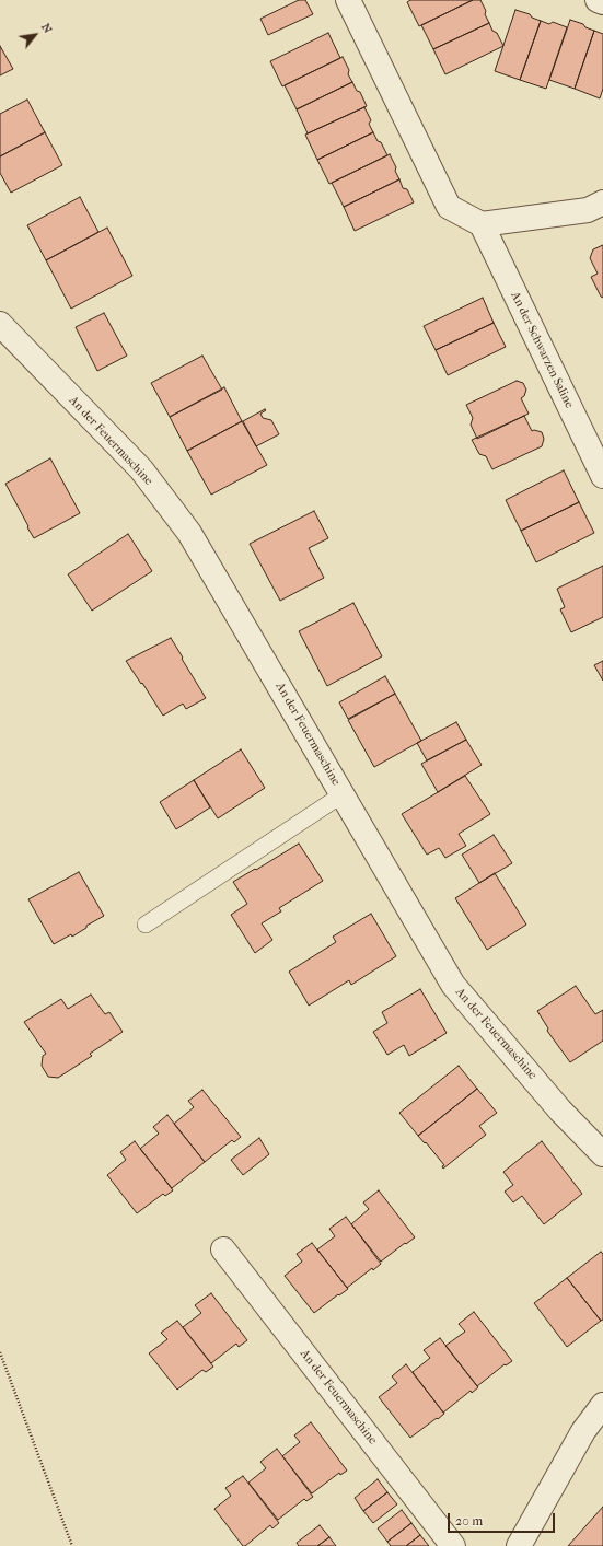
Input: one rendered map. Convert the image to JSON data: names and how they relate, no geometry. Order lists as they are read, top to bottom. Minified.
{"streets":{"street":["An der Schwarzen Saline","An der Feuermaschine"]},"scale_bar":"20 m","north":"top right"}
